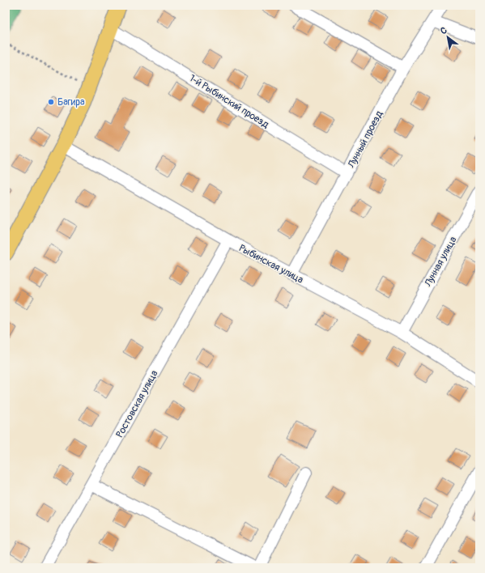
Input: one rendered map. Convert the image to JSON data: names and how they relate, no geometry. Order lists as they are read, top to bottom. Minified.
{"streets":{"street":["1-й Рыбинский проезд","Лунный проезд","Лунная улица","Рыбинская улица","Ростовская улица"]},"crossings":[["1-й Рыбинский проезд","Лунный проезд"],["Лунный проезд","Рыбинская улица"],["Лунная улица","Рыбинская улица"],["Рыбинская улица","Ростовская улица"]],"places":["Багира"],"north":"top left"}
